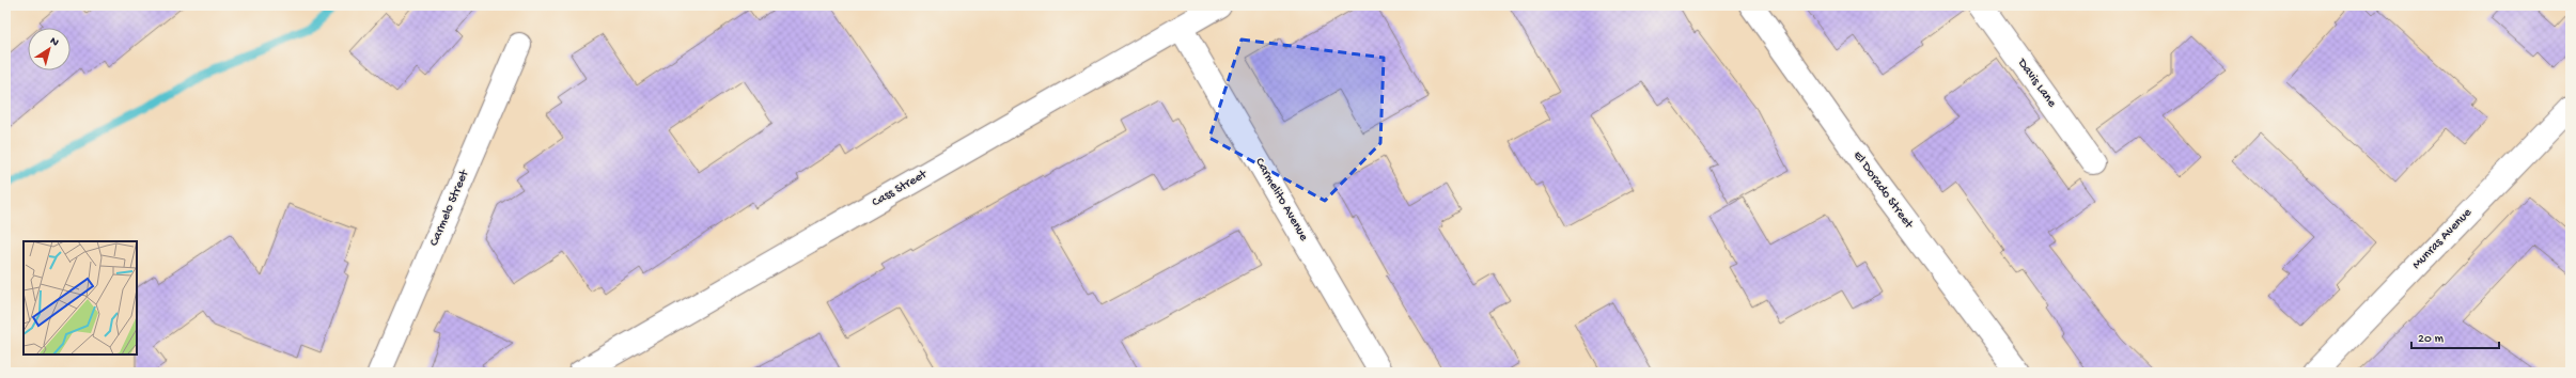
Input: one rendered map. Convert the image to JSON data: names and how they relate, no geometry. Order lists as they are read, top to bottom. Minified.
{"streets":{"street":["Davis Lane","Cass Street","El Dorado Street","Carmelito Avenue","Carmelo Street","Munras Avenue"]},"crossings":[["Cass Street","Carmelito Avenue"]],"scale_bar":"20 m","north":"top right"}
